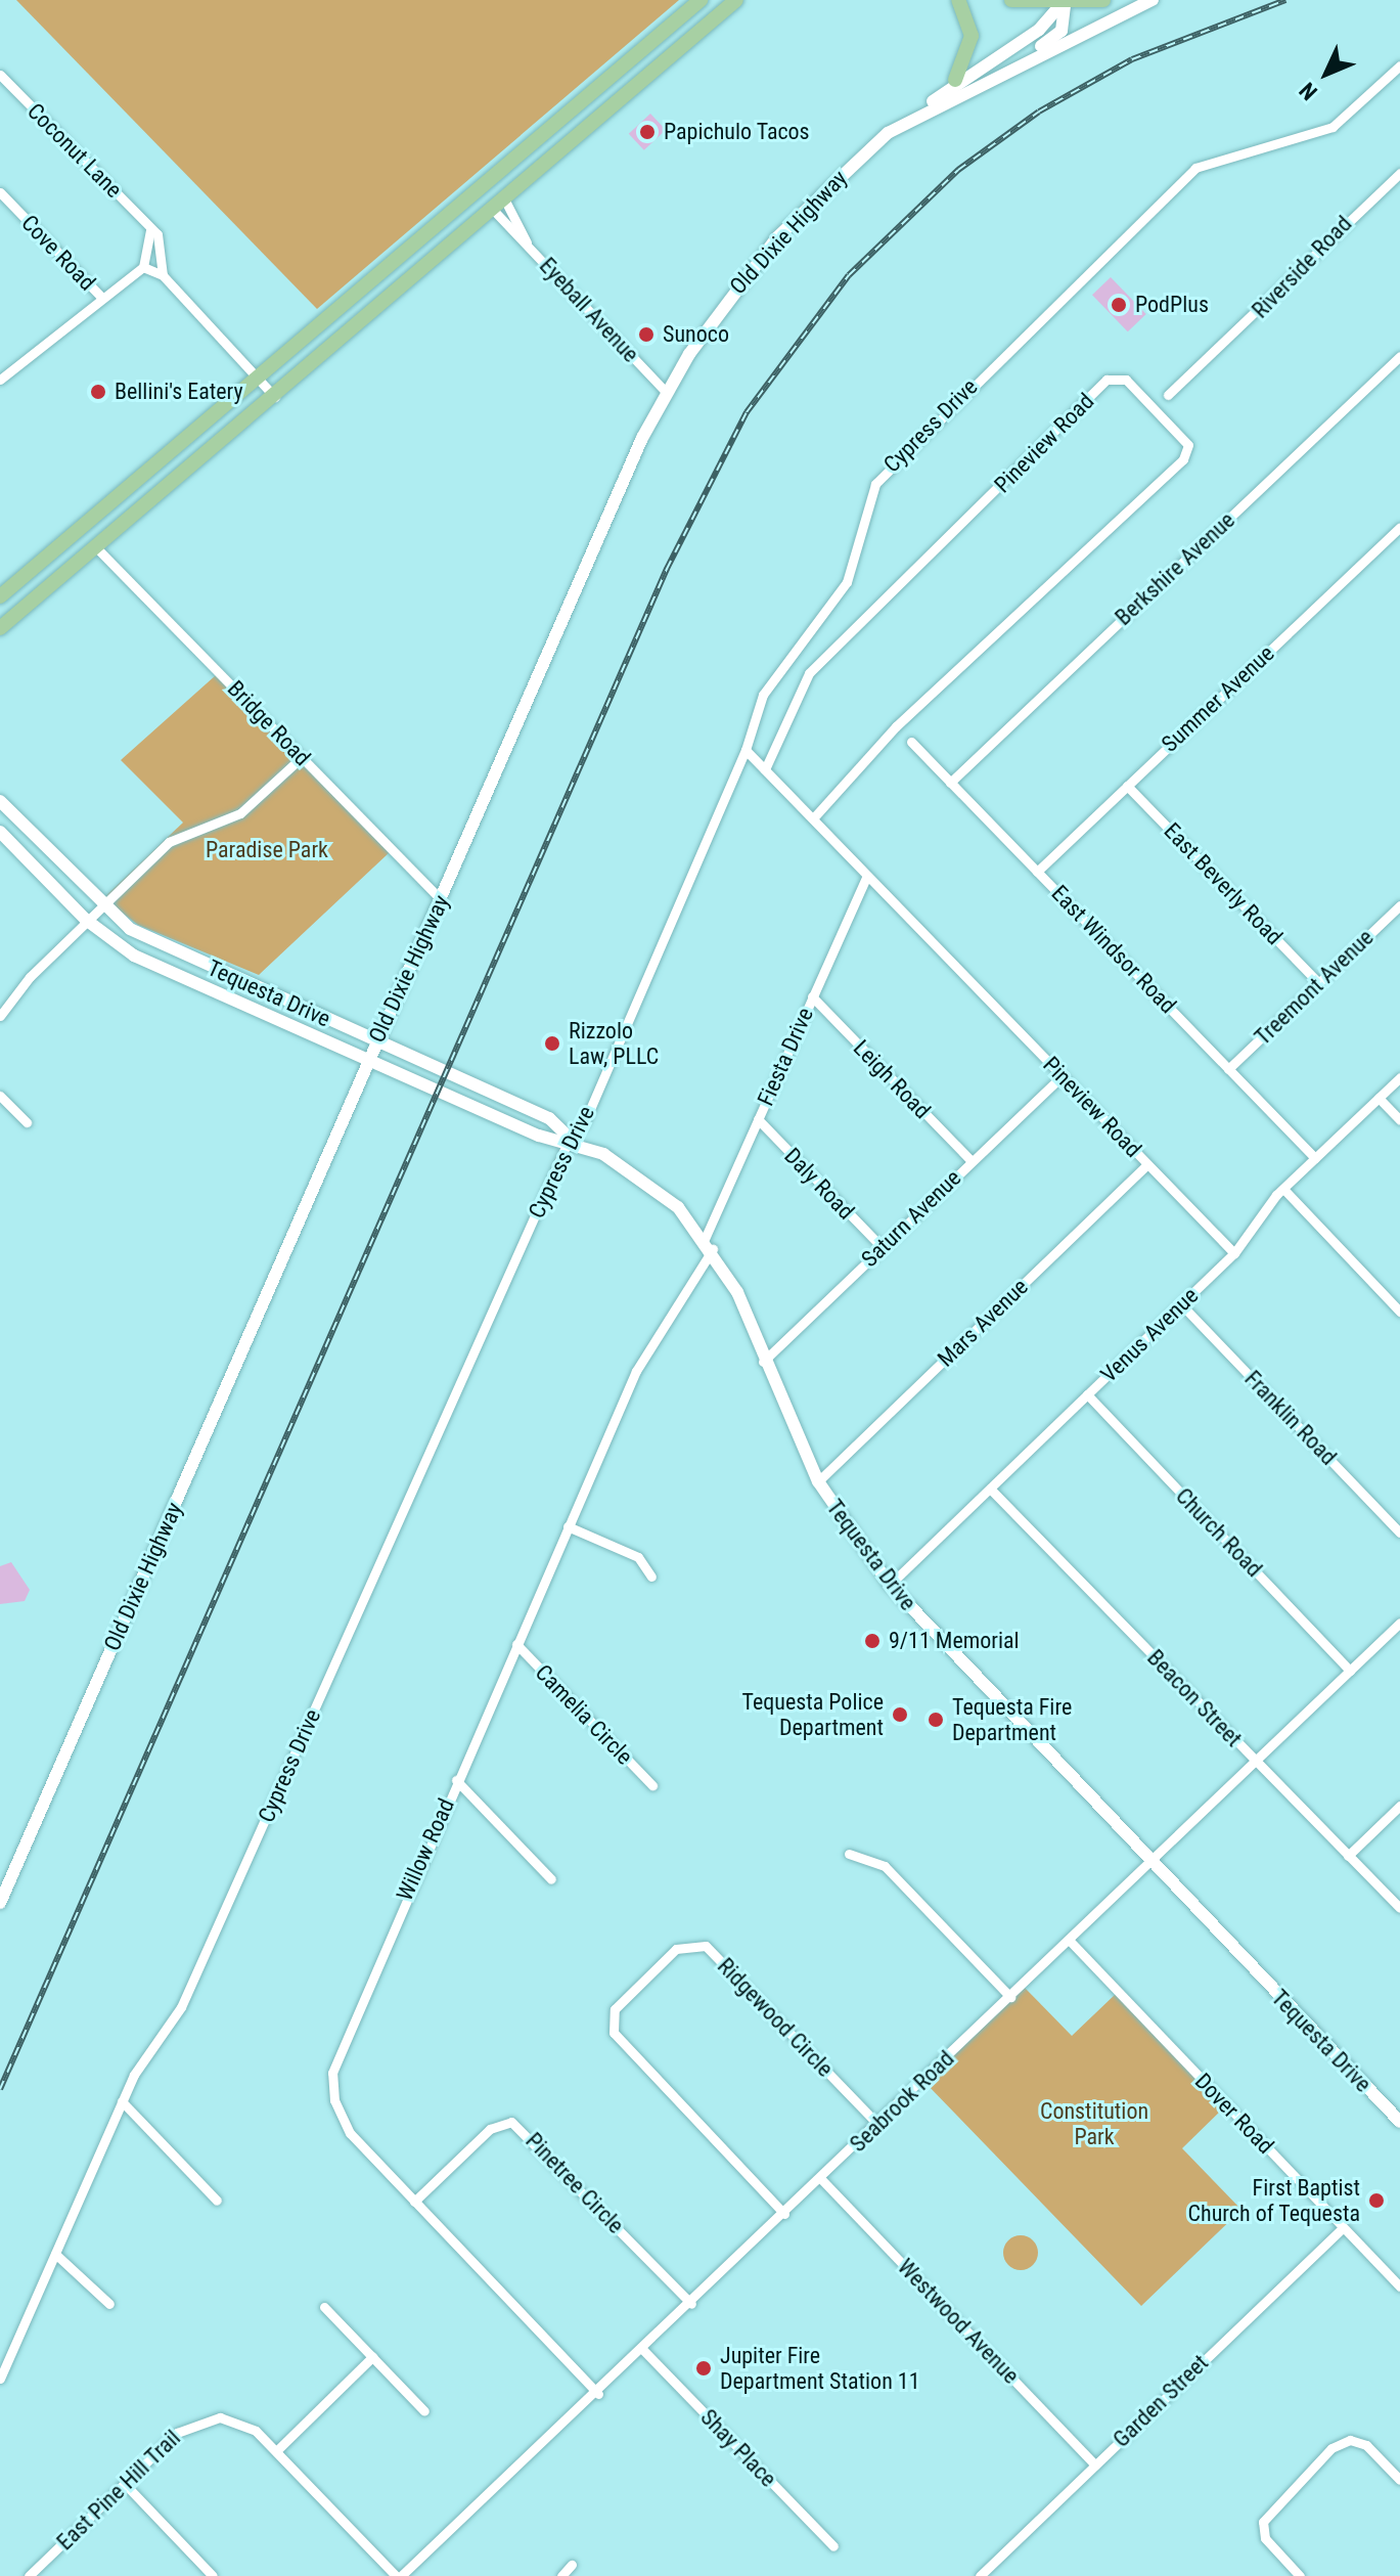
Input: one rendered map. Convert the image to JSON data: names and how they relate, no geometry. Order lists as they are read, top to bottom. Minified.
{"streets":{"street":["Coconut Lane","Old Dixie Highway","Cove Road","Riverside Road","Eyeball Avenue","Cypress Drive","Pineview Road","Berkshire Avenue","Summer Avenue","Bridge Road","East Beverly Road","East Windsor Road","Treemont Avenue","Tequesta Drive","Fiesta Drive","Leigh Road","Daly Road","Saturn Avenue","Mars Avenue","Venus Avenue","Franklin Road","Church Road","Beacon Street","Camelia Circle","Willow Road","Ridgewood Circle","Seabrook Road","Dover Road","Pinetree Circle","Westwood Avenue","Garden Street","Shay Place","East Pine Hill Trail"]},"crossings":[["Old Dixie Highway","Eyeball Avenue"],["Old Dixie Highway","Bridge Road"],["Old Dixie Highway","Tequesta Drive"],["Cypress Drive","Pineview Road"],["Cypress Drive","Tequesta Drive"],["Pineview Road","Fiesta Drive"],["Pineview Road","Saturn Avenue"],["Pineview Road","Mars Avenue"],["Pineview Road","Venus Avenue"],["Berkshire Avenue","East Windsor Road"],["Summer Avenue","East Beverly Road"],["Summer Avenue","East Windsor Road"],["East Beverly Road","Treemont Avenue"],["East Windsor Road","Treemont Avenue"],["East Windsor Road","Venus Avenue"],["Tequesta Drive","Fiesta Drive"],["Tequesta Drive","Saturn Avenue"],["Tequesta Drive","Mars Avenue"],["Tequesta Drive","Venus Avenue"],["Tequesta Drive","Willow Road"],["Tequesta Drive","Seabrook Road"],["Fiesta Drive","Leigh Road"],["Fiesta Drive","Daly Road"],["Fiesta Drive","Willow Road"],["Leigh Road","Saturn Avenue"],["Daly Road","Saturn Avenue"],["Venus Avenue","Franklin Road"],["Venus Avenue","Church Road"],["Venus Avenue","Beacon Street"],["Church Road","Seabrook Road"],["Beacon Street","Seabrook Road"],["Camelia Circle","Willow Road"],["Willow Road","Seabrook Road"],["Willow Road","Pinetree Circle"],["Ridgewood Circle","Seabrook Road"],["Seabrook Road","Dover Road"],["Seabrook Road","Pinetree Circle"],["Seabrook Road","Westwood Avenue"],["Seabrook Road","Shay Place"],["Seabrook Road","East Pine Hill Trail"],["Dover Road","Garden Street"],["Westwood Avenue","Garden Street"]],"parks":["Paradise Park","Constitution Park"],"places":["Papichulo Tacos","PodPlus","Sunoco","Bellini's Eatery","Rizzolo Law, PLLC","9/11 Memorial","Tequesta Police Department","Tequesta Fire Department","First Baptist Church of Tequesta","Jupiter Fire Department Station 11"],"north":"bottom left"}
